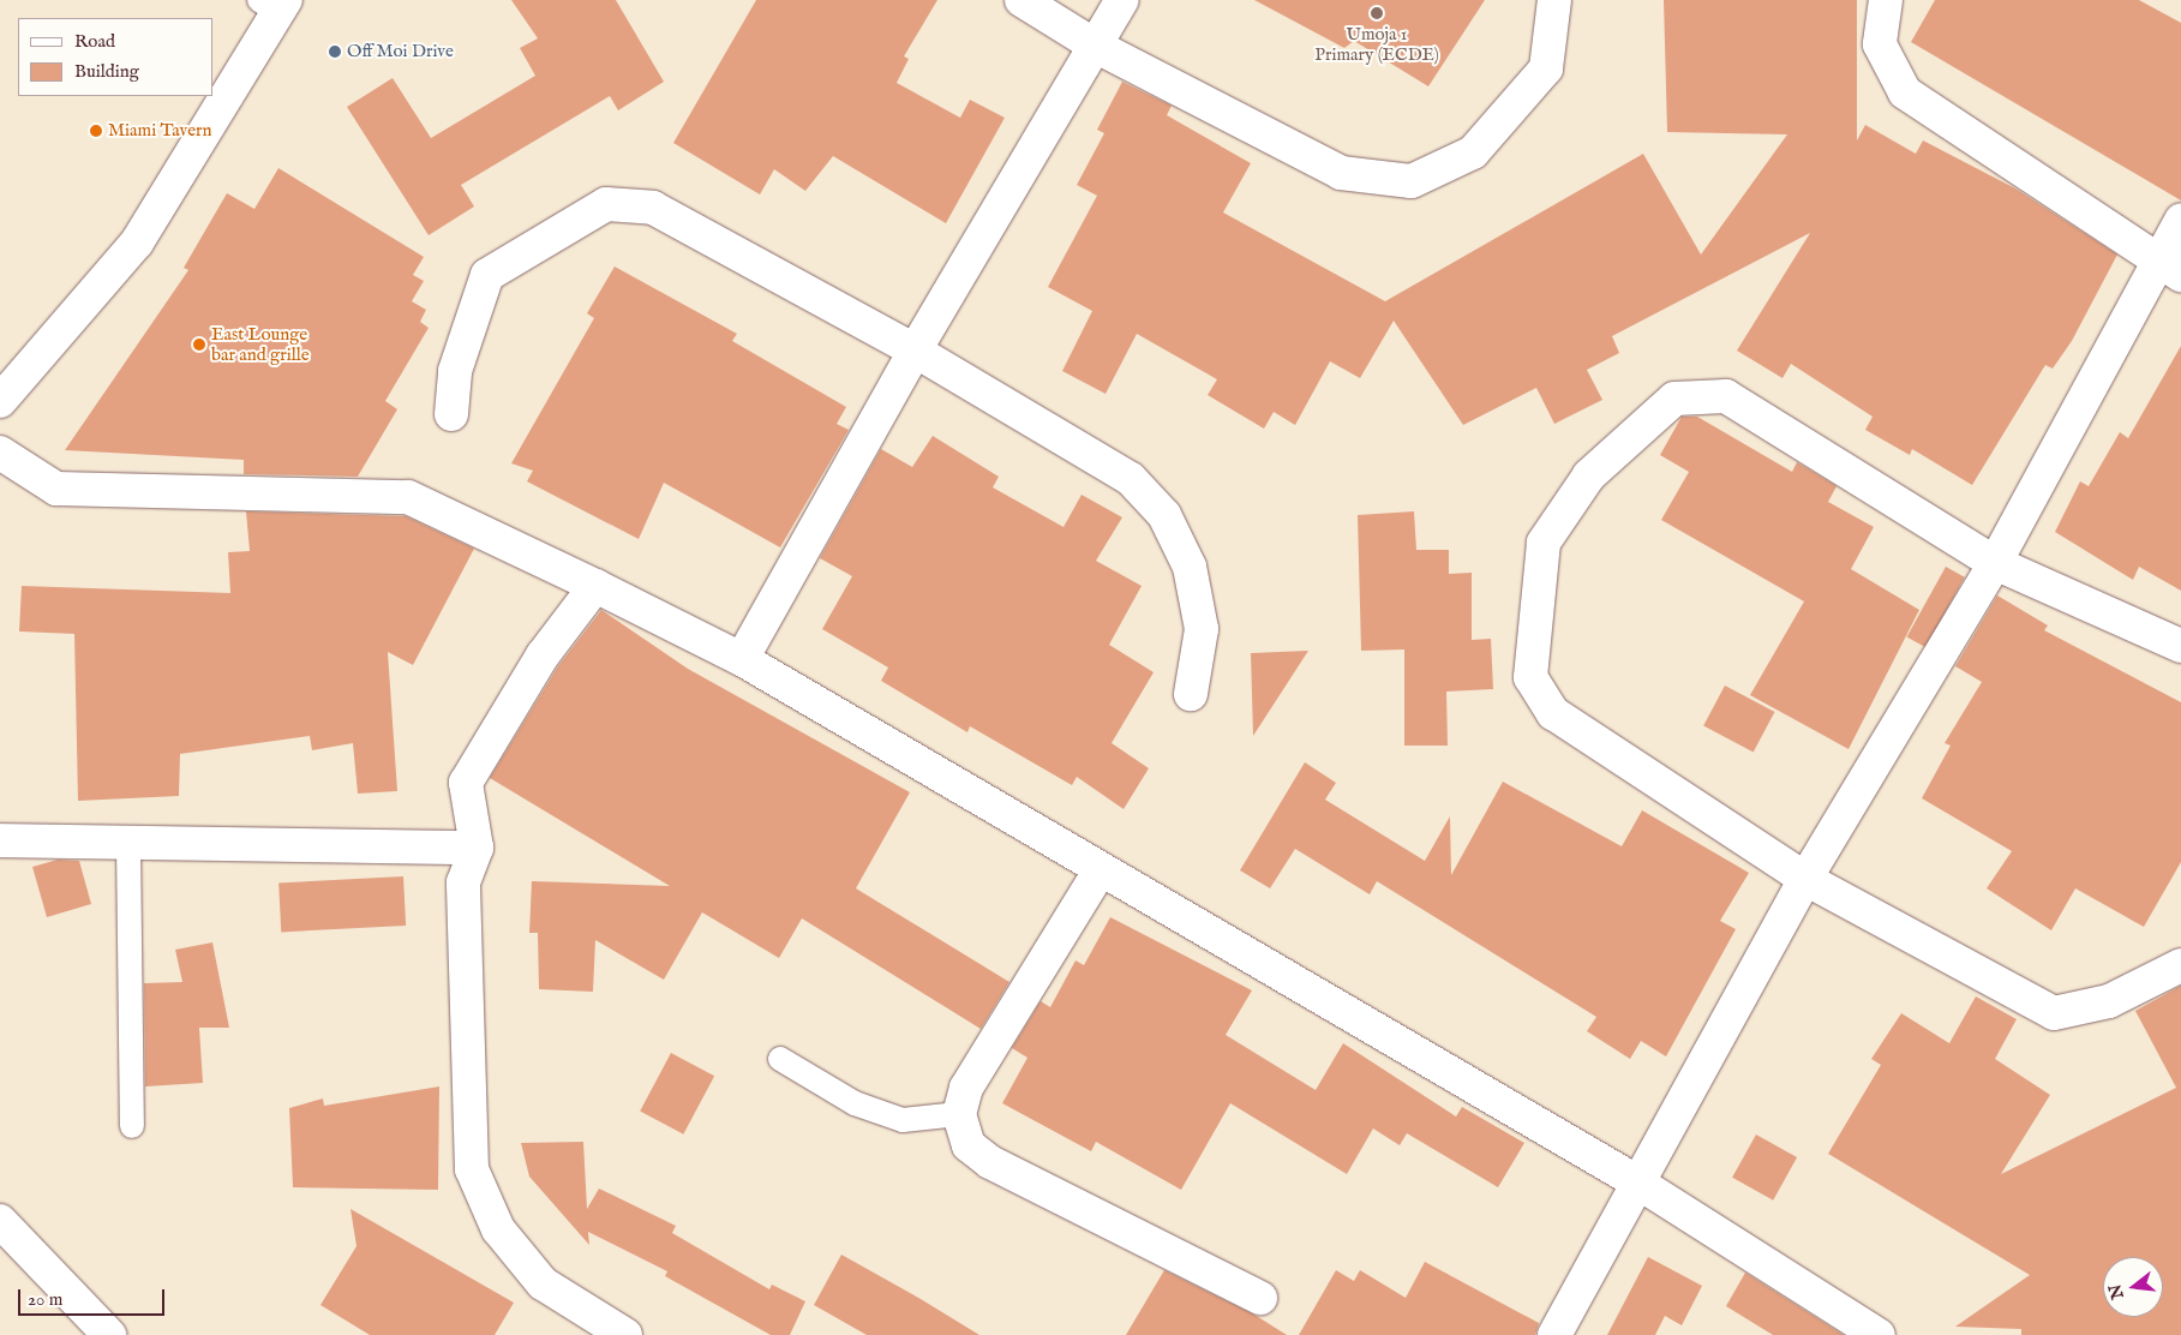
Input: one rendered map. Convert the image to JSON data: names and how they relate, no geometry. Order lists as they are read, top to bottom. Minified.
{"places":["Umoja 1 Primary (ECDE)","Off Moi Drive","Miami Tavern","East Lounge bar and grille"],"legend":["Road","Building"],"scale_bar":"20 m","north":"left"}
